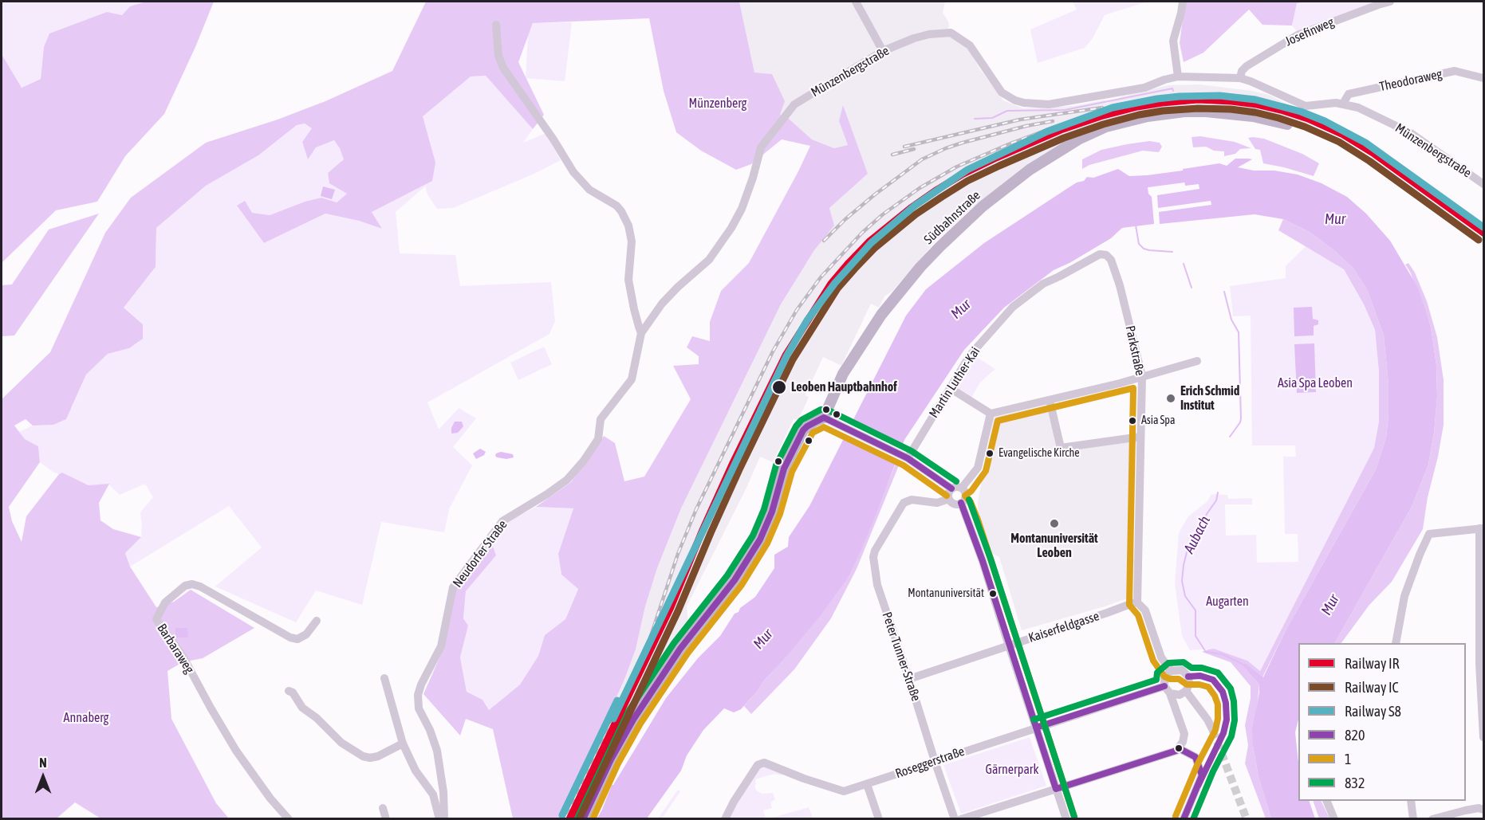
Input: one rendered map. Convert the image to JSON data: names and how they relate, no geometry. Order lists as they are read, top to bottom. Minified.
{"streets":{"main road":["Südbahnstraße"],"street":["Josefinweg","Münzenbergstraße","Theodoraweg","Parkstraße","Martin Luther-Kai","Neudorfer Straße","Kaiserfeldgasse","Barbaraweg","Peter Tunner-Straße","Roseggerstraße"]},"crossings":[["Josefinweg","Münzenbergstraße"],["Münzenbergstraße","Theodoraweg"],["Münzenbergstraße","Neudorfer Straße"],["Parkstraße","Martin Luther-Kai"],["Parkstraße","Kaiserfeldgasse"],["Kaiserfeldgasse","Peter Tunner-Straße"],["Peter Tunner-Straße","Roseggerstraße"]],"water":["Mur","Aubach"],"parks":["Münzenberg","Asia Spa Leoben","Augarten","Annaberg","Gärnerpark"],"places":["Leoben Hauptbahnhof","Erich Schmid Institut","Asia Spa","Evangelische Kirche","Montanuniversität Leoben","Montanuniversität"],"lines":["rail line S8","rail line IR","rail line IC","transit line 1","transit line 832","transit line 820"],"legend":["Railway IR","Railway IC","Railway S8","820","1","832"],"north":"top"}
